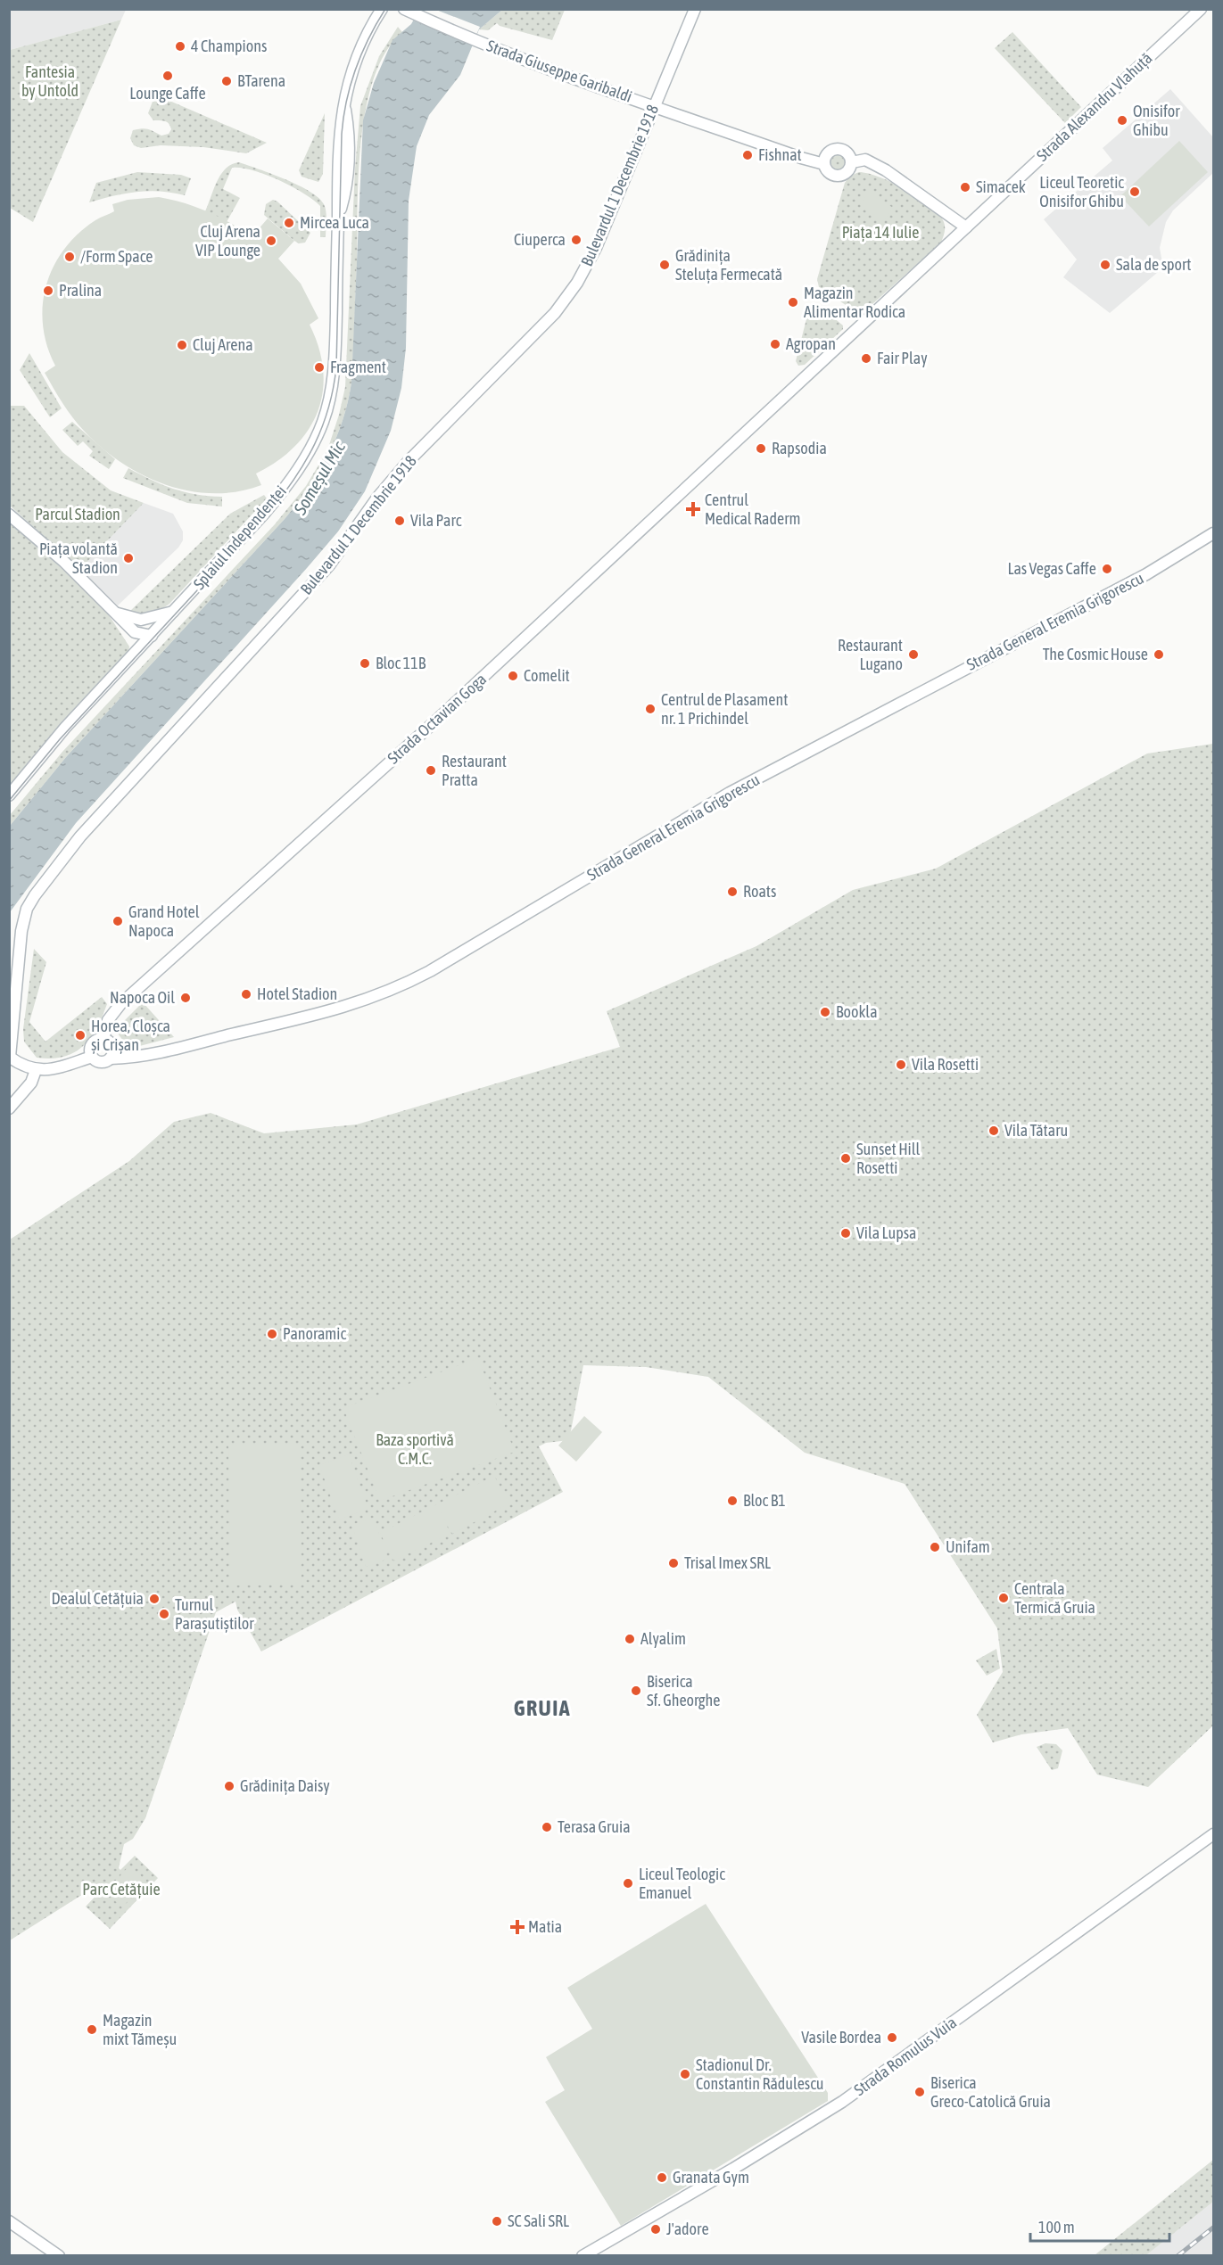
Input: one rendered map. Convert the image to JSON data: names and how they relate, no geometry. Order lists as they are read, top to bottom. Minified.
{"streets":{"main road":["Strada Giuseppe Garibaldi","Strada Alexandru Vlahuță","Bulevardul 1 Decembrie 1918","Splaiul Independenței","Strada General Eremia Grigorescu","Strada Octavian Goga","Strada Romulus Vuia"]},"crossings":[["Strada Giuseppe Garibaldi","Bulevardul 1 Decembrie 1918"],["Strada Alexandru Vlahuță","Strada Octavian Goga"],["Strada General Eremia Grigorescu","Strada Octavian Goga"]],"districts":["GRUIA"],"water":["Someșul Mic"],"parks":["Fantesia by Untold","Piața 14 Iulie","Parcul Stadion","Baza sportivă C.M.C.","Parc Cetățuie"],"places":{"other":["4 Champions","Lounge Caffe","BTarena","Onisifor Ghibu","Fishnat","Simacek","Liceul Teoretic Onisifor Ghibu","Mircea Luca","Ciuperca","Cluj Arena VIP Lounge","/Form Space","Grădinița Steluța Fermecată","Sala de sport","Pralina","Magazin Alimentar Rodica","Agropan","Cluj Arena","Fair Play","Fragment","Rapsodia","Vila Parc","Piața volantă Stadion","Las Vegas Caffe","Restaurant Lugano","The Cosmic House","Bloc 11B","Comelit","Centrul de Plasament nr. 1 Prichindel","Restaurant Pratta","Roats","Grand Hotel Napoca","Hotel Stadion","Napoca Oil","Bookla","Horea, Cloșca și Crișan","Vila Rosetti","Vila Tătaru","Sunset Hill Rosetti","Vila Lupsa","Panoramic","Bloc B1","Unifam","Trisal Imex SRL","Centrala Termică Gruia","Dealul Cetățuia","Turnul Parașutiștilor","Alyalim","Biserica Sf. Gheorghe","Grădinița Daisy","Terasa Gruia","Liceul Teologic Emanuel","Magazin mixt Tămeșu","Vasile Bordea","Stadionul Dr. Constantin Rădulescu","Biserica Greco-Catolică Gruia","Granata Gym","SC Sali SRL","J'adore"],"health":["Centrul Medical Raderm","Matia"]},"scale_bar":"100 m"}
